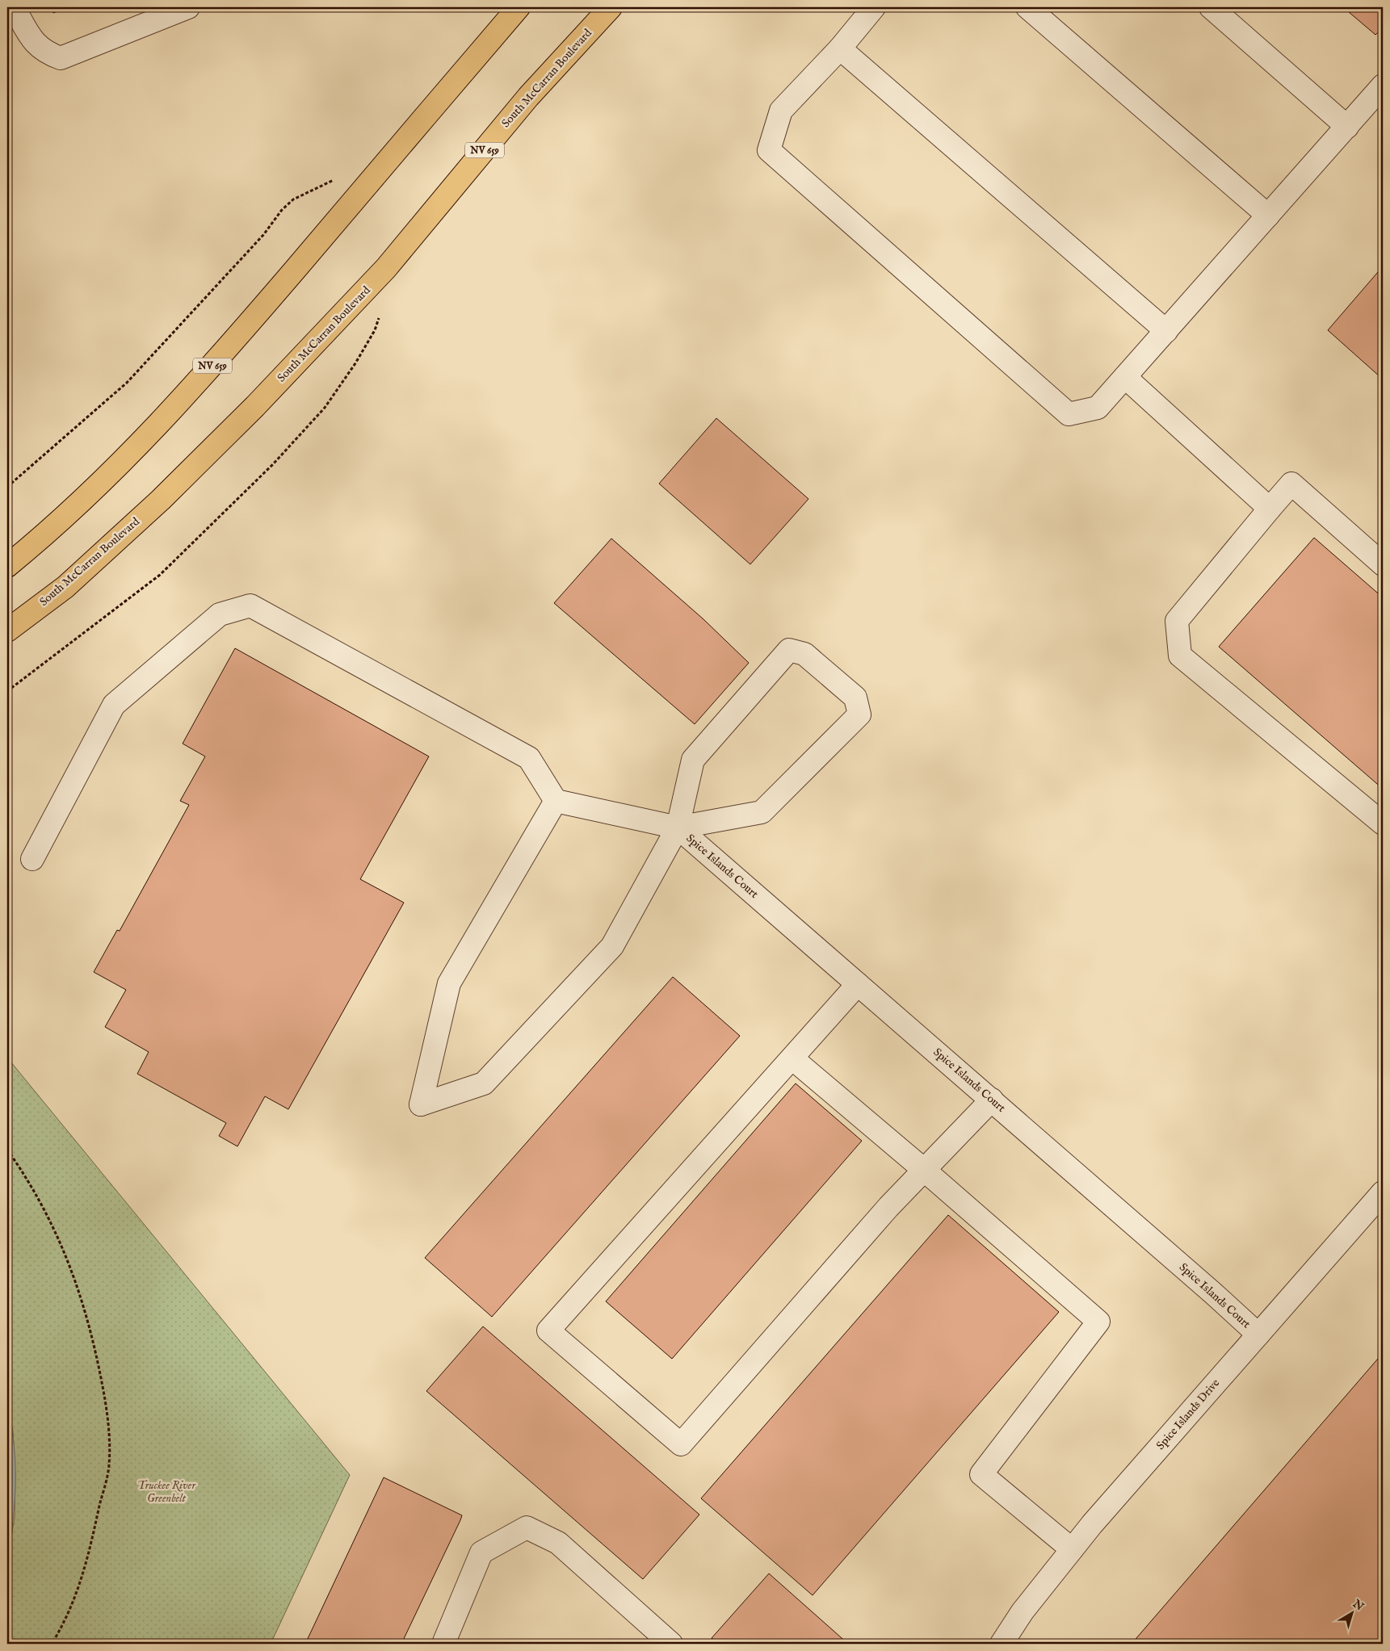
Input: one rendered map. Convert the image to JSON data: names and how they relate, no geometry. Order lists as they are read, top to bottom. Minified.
{"streets":{"main road":["South McCarran Boulevard","NV 659"],"street":["Spice Islands Court","Spice Islands Drive"]},"crossings":[["Spice Islands Court","Spice Islands Drive"]],"parks":["Truckee River Greenbelt"],"north":"top right"}
